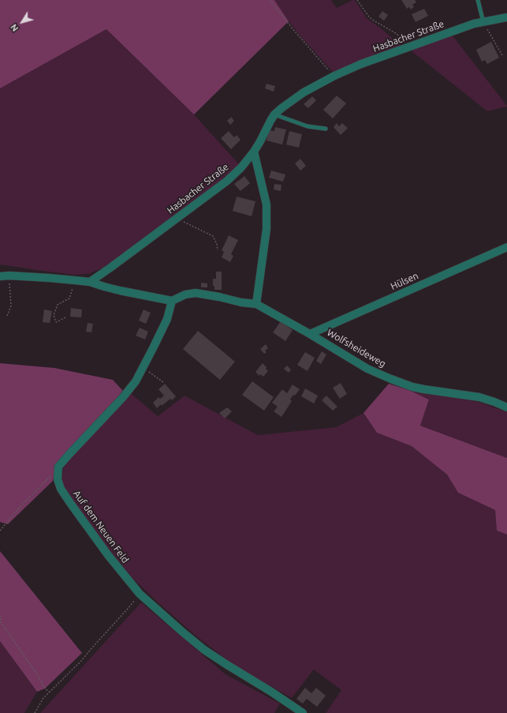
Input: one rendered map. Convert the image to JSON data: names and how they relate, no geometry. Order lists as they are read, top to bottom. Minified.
{"streets":{"street":["Hasbacher Straße","Hülsen","Wolfsheideweg","Auf dem Neuen Feld"]},"crossings":[["Hülsen","Wolfsheideweg"]],"north":"bottom left"}
